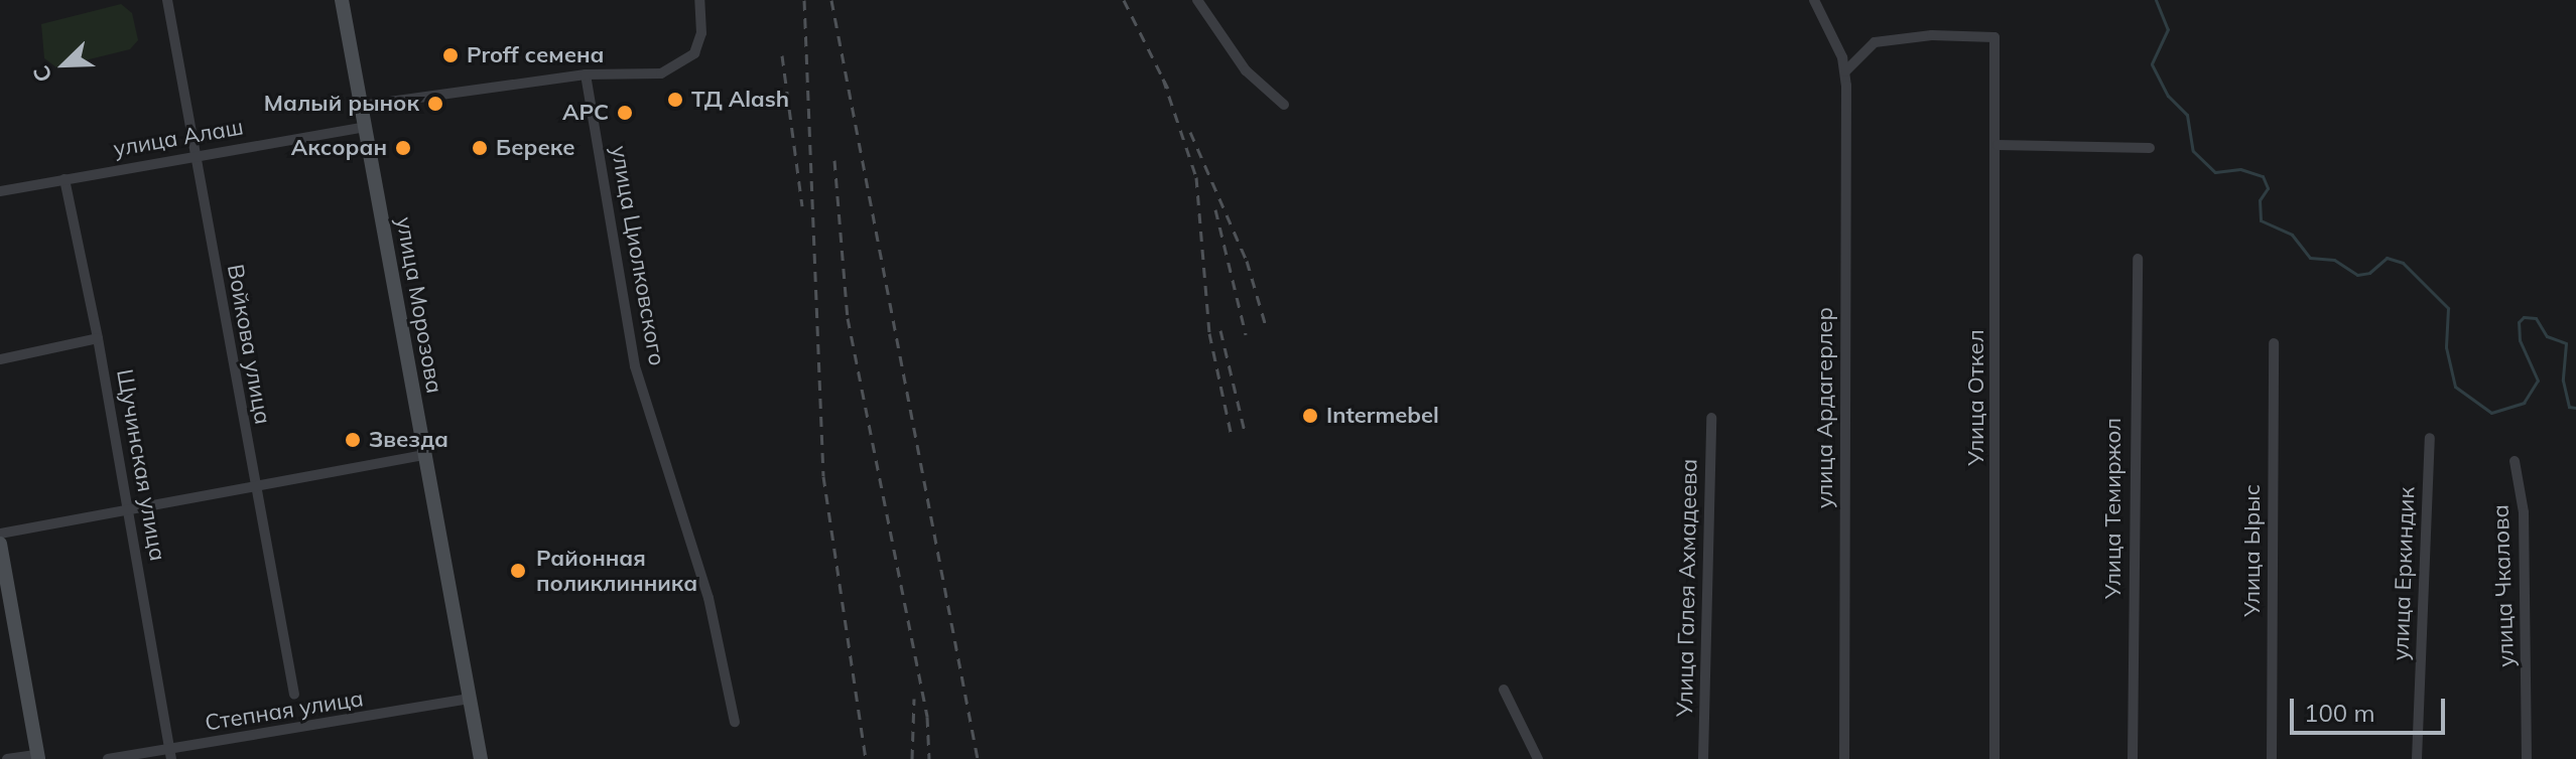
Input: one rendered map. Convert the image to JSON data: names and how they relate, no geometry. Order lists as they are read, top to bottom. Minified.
{"streets":{"main road":["улица Морозова"],"street":["улица Алаш","улица Циолковского","Войкова улица","Улица Откел","улица Ардагерлер","Щучинская улица","Улица Темиржол","Улица Ырыс","улица Еркиндик","улица Чкалова","Улица Галея Ахмадеева","Степная улица"]},"crossings":[["улица Алаш","улица Морозова"],["улица Алаш","Войкова улица"],["улица Алаш","Щучинская улица"],["улица Морозова","Степная улица"],["Улица Откел","улица Ардагерлер"],["Щучинская улица","Степная улица"]],"places":["Proff семена","ТД Alash","Малый рынок","АРС","Аксоран","Береке","Intermebel","Звезда","Районная поликлинника"],"scale_bar":"100 m","north":"bottom left"}
